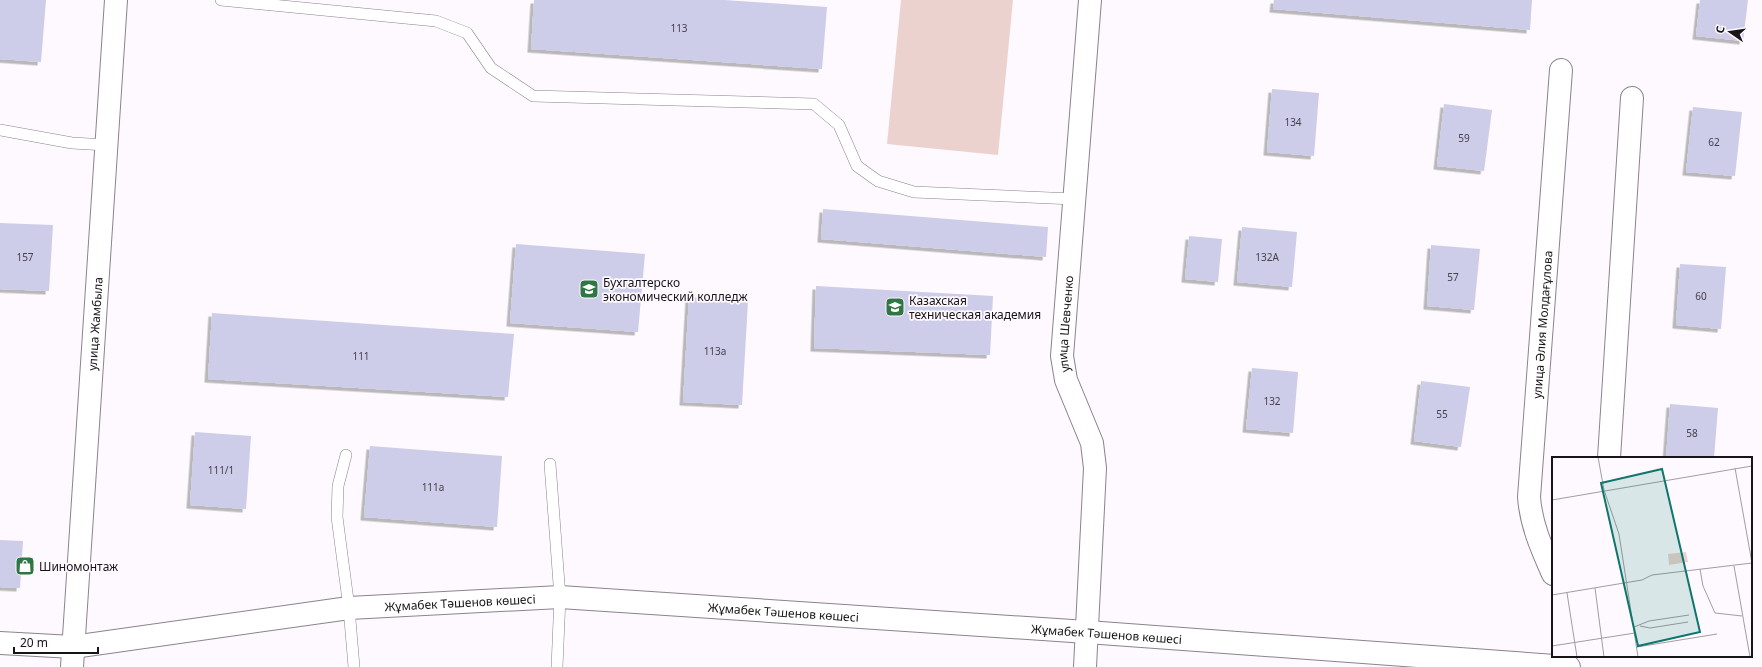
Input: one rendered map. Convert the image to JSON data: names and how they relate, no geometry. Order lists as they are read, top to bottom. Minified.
{"streets":{"street":["улица Жамбыла","улица Шевченко","улица Әлия Молдағұлова","Жұмабек Тәшенов көшесі"]},"crossings":[["улица Жамбыла","Жұмабек Тәшенов көшесі"],["улица Шевченко","Жұмабек Тәшенов көшесі"]],"places":{"school or university":["Бухгалтерско экономический колледж","Казахская техническая академия"],"shop":["Шиномонтаж"]},"house_numbers":["113","134","59","62","157","132А","57","60","113а","111","132","55","58","111/1","111а"],"scale_bar":"20 m","north":"left"}
